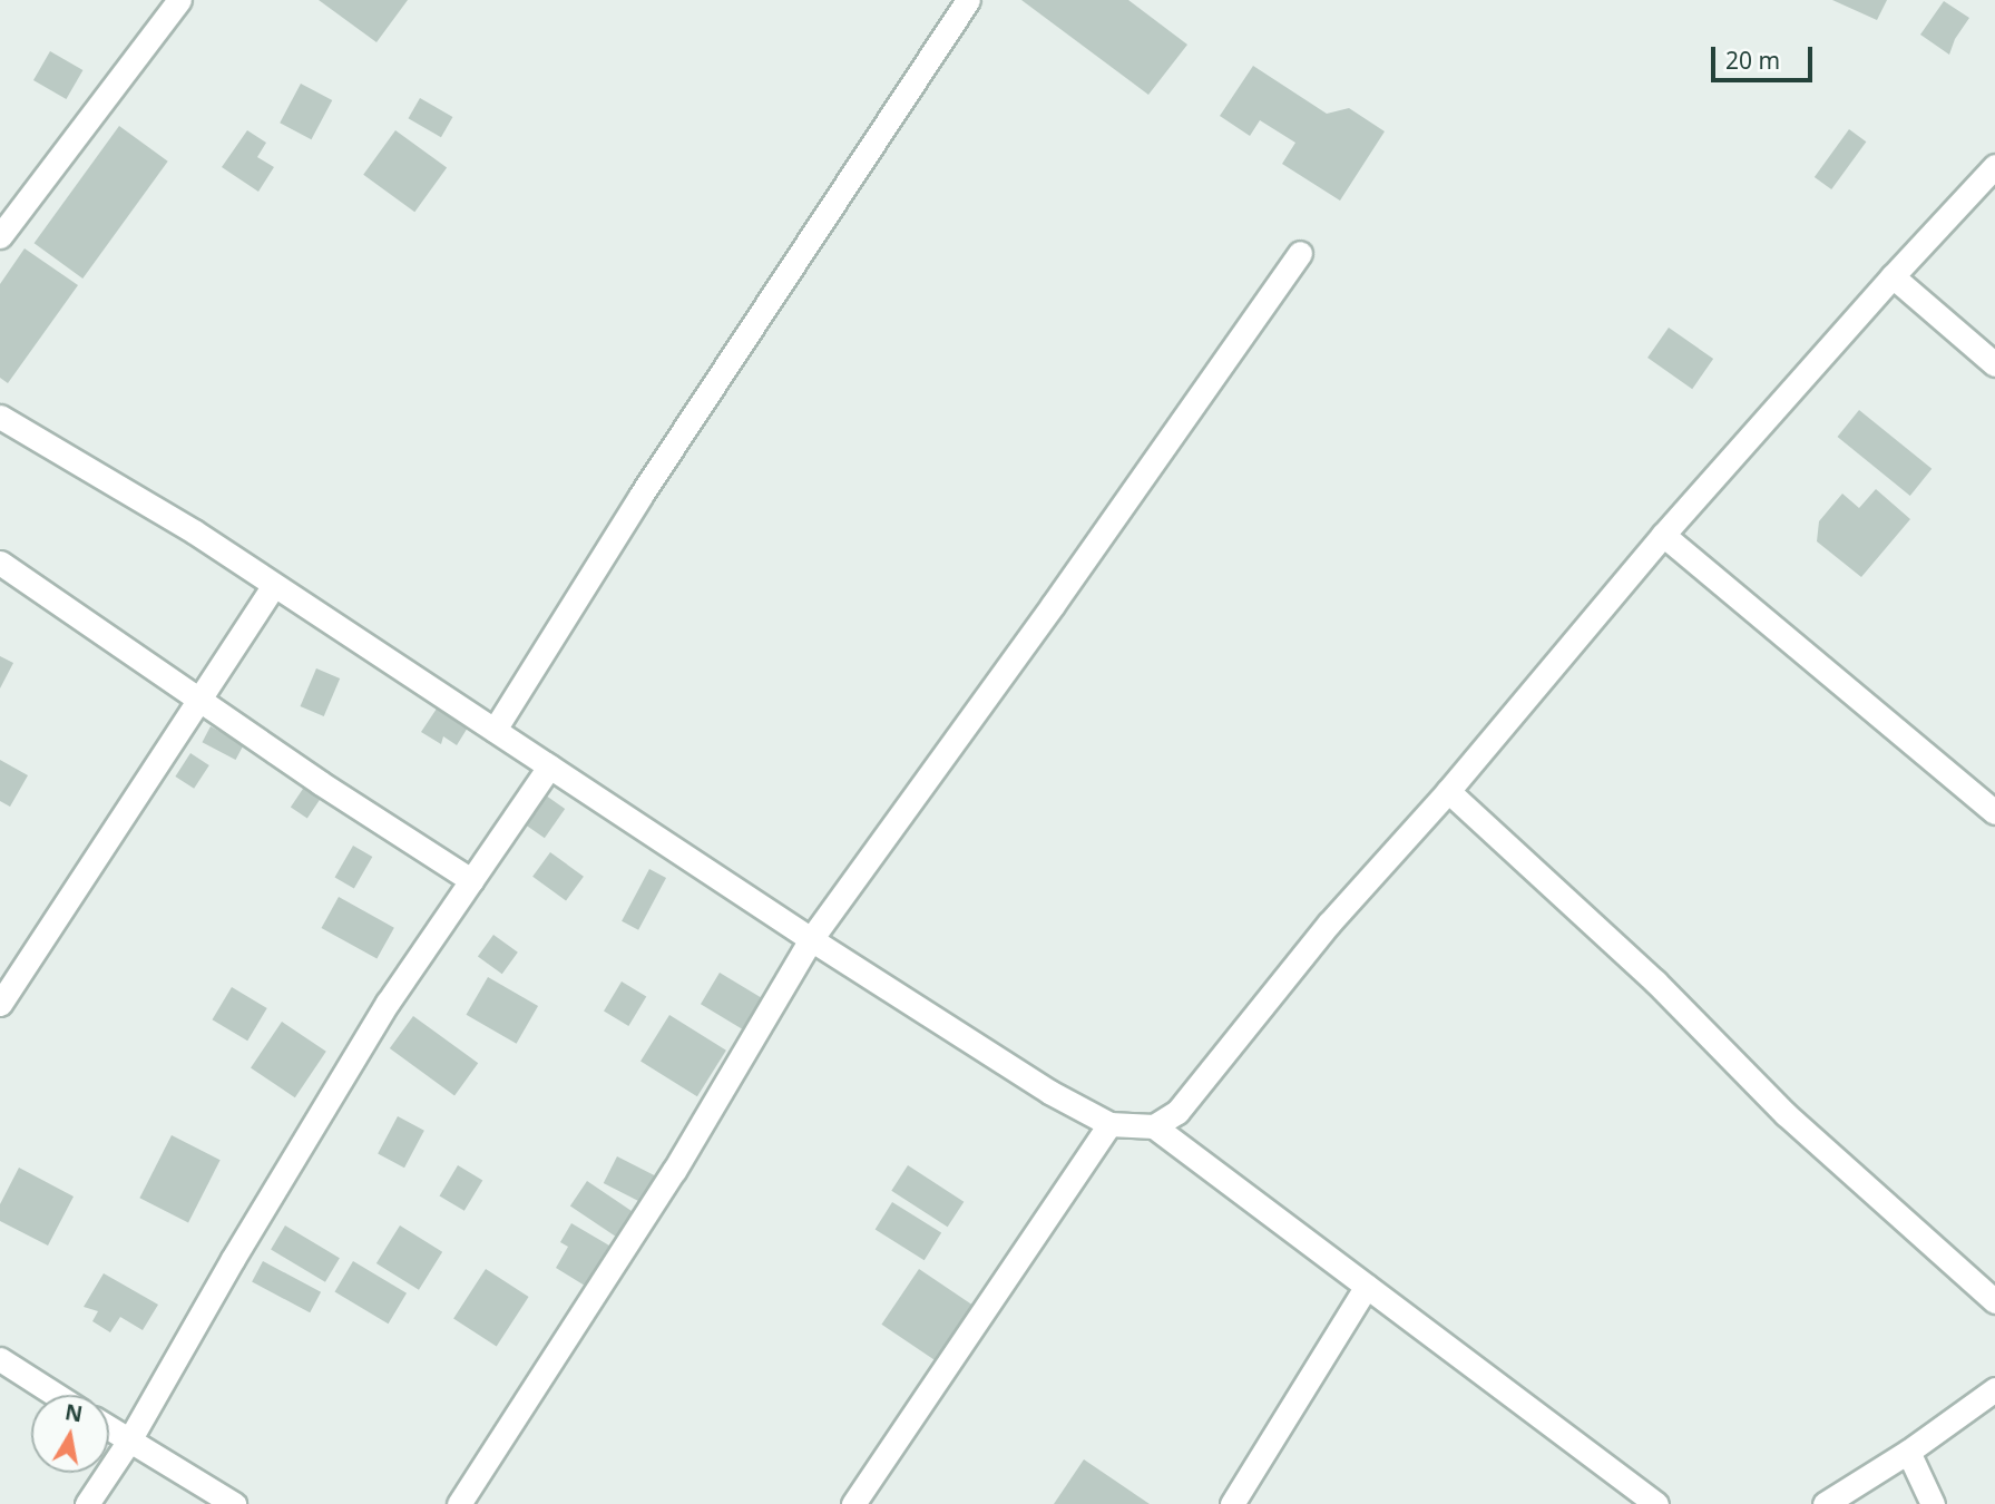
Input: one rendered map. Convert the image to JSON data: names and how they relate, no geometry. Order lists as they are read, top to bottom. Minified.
{"scale_bar":"20 m","north":"top"}
